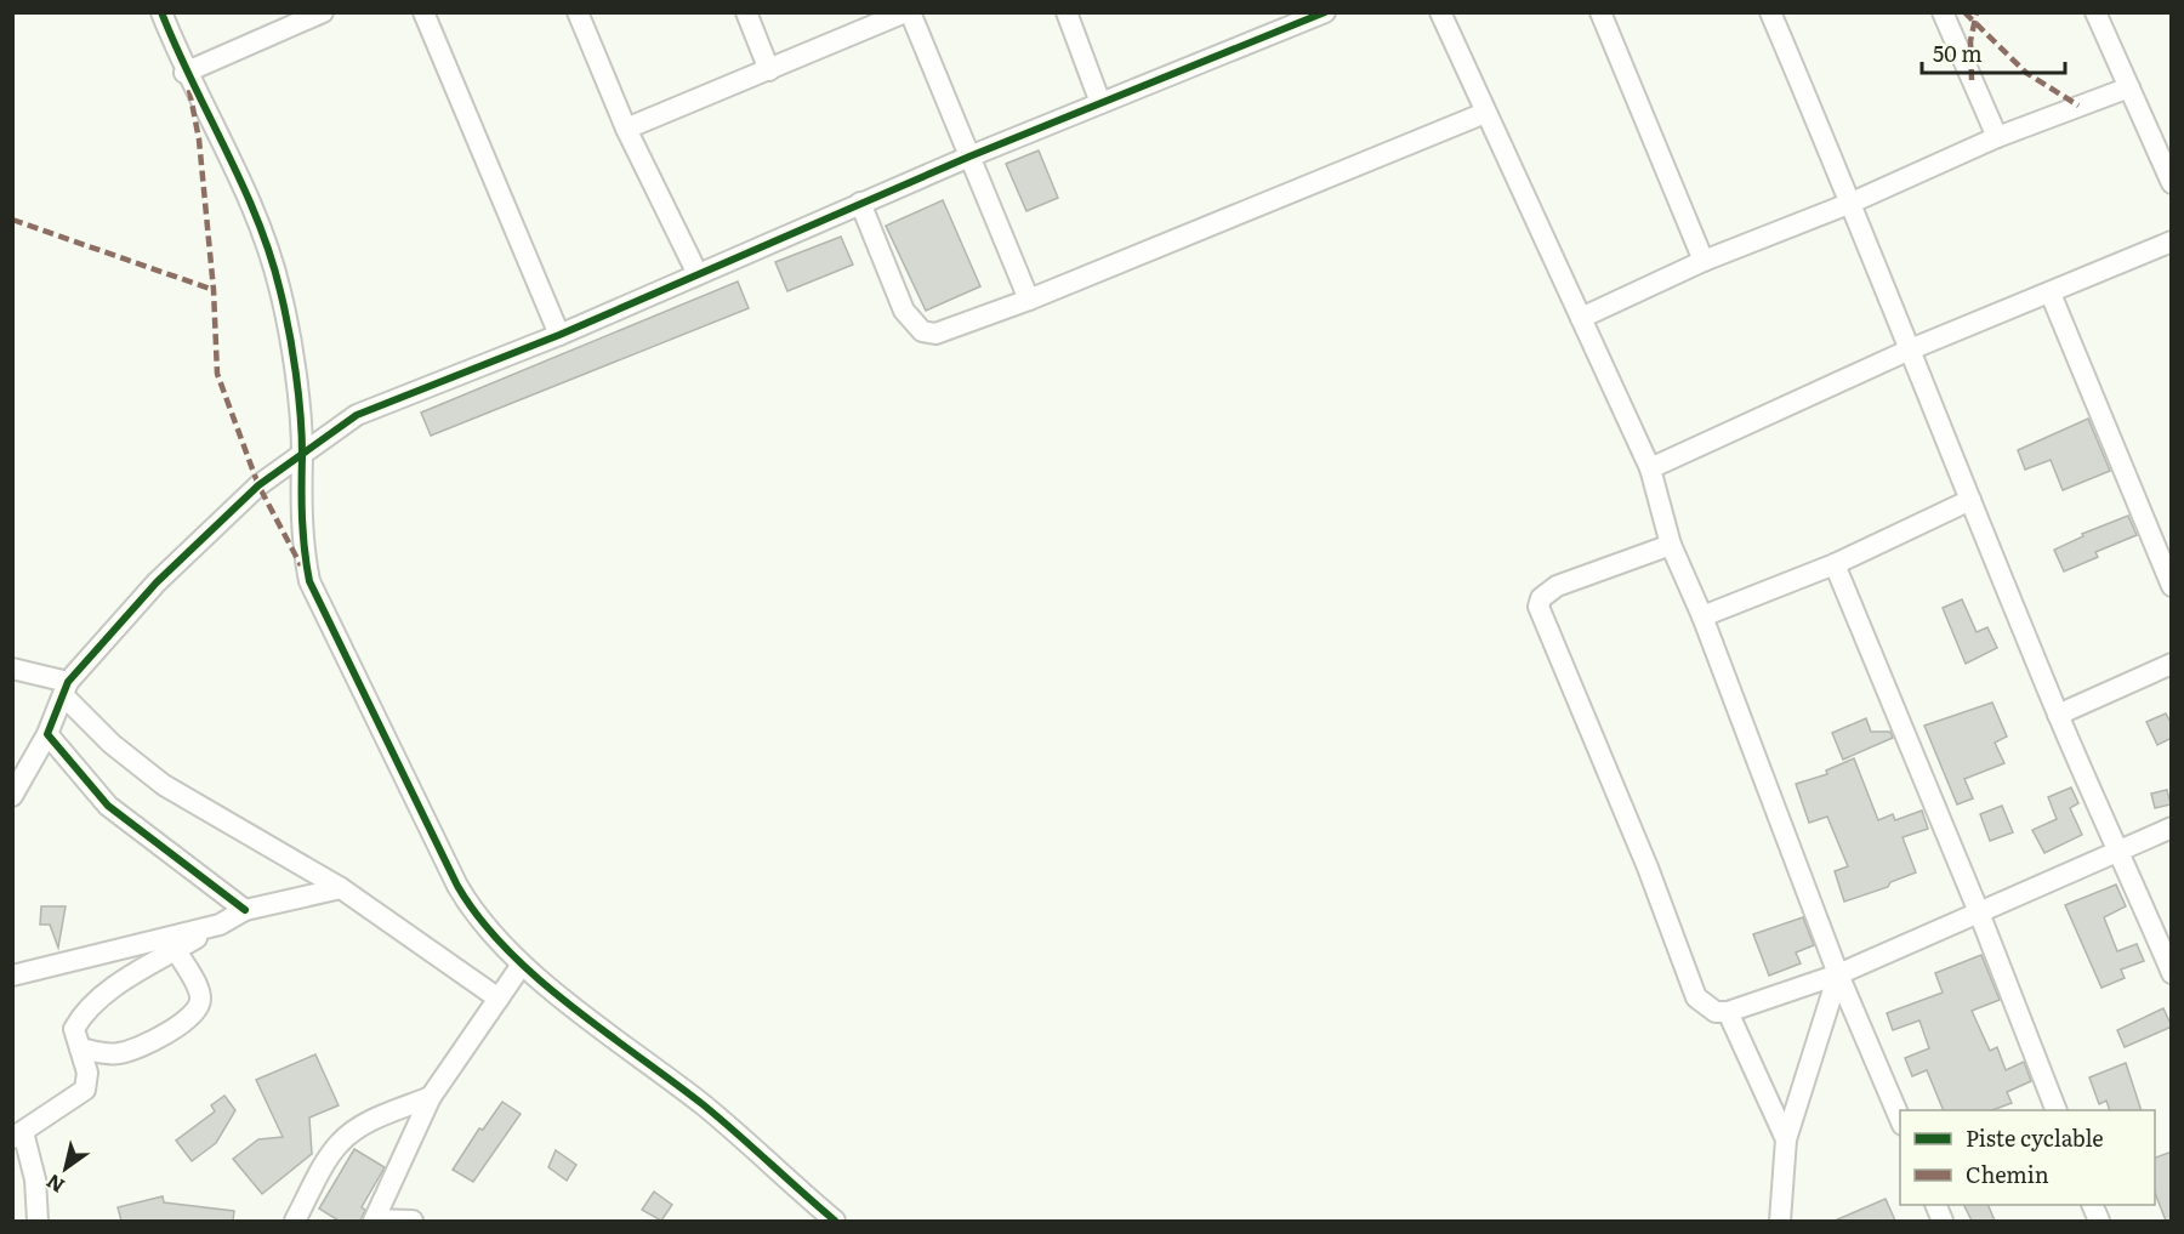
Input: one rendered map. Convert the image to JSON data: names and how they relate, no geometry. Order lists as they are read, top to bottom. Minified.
{"legend":["Piste cyclable","Chemin"],"scale_bar":"50 m","north":"bottom left"}
